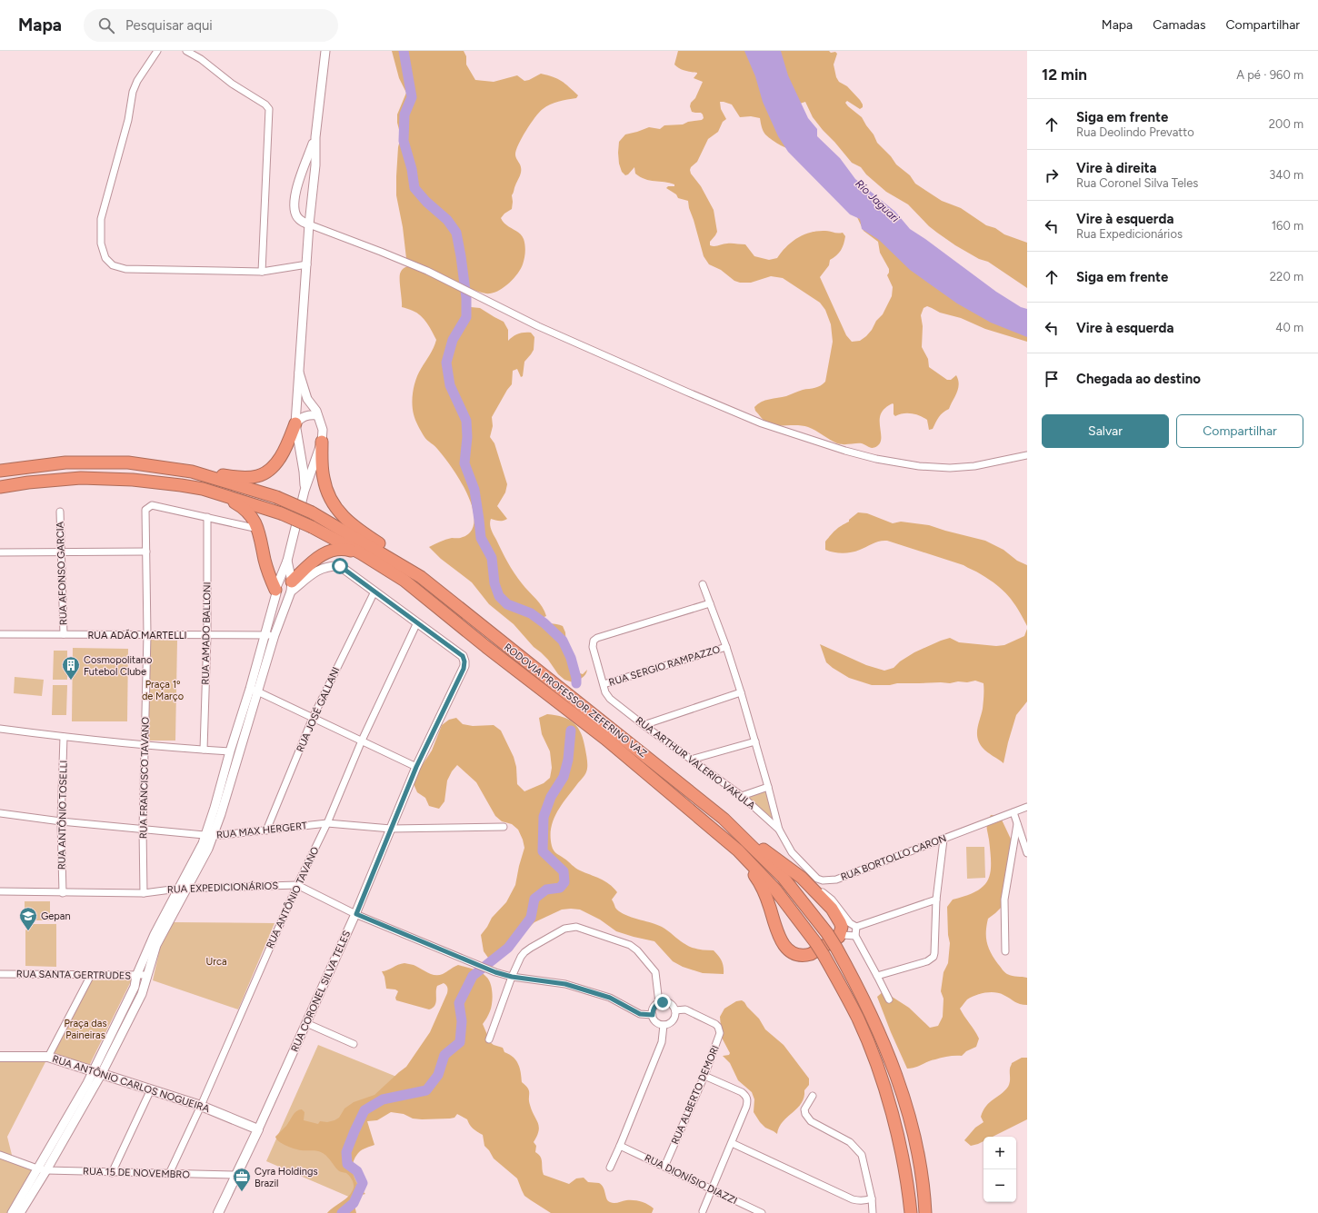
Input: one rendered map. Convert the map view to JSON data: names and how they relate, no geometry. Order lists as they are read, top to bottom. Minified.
{"streets":{"highway":["RODOVIA PROFESSOR ZEFERINO VAZ"],"main road":["RUA CORONEL SILVA TELES","RUA ANTÔNIO CARLOS NOGUEIRA"],"street":["RUA AFONSO GARCIA","RUA AMADO BALLONI","RUA ADÃO MARTELLI","RUA SERGIO RAMPAZZO","RUA JOSÉ GALLANI","RUA ARTHUR VALERIO VAKULA","RUA FRANCISCO TAVANO","RUA ANTÔNIO TOSELLI","RUA MAX HERGERT","RUA BORTOLLO CARON","RUA EXPEDICIONÁRIOS","RUA ANTÔNIO TAVANO","RUA SANTA GERTRUDES","RUA ALBERTO DEMORI","RUA 15 DE NOVEMBRO","RUA DIONÍSIO DIAZZI"]},"crossings":[["RUA AFONSO GARCIA","RUA ADÃO MARTELLI"],["RUA AMADO BALLONI","RUA ADÃO MARTELLI"],["RUA AMADO BALLONI","RUA FRANCISCO TAVANO"],["RUA ADÃO MARTELLI","RUA FRANCISCO TAVANO"],["RUA SERGIO RAMPAZZO","RUA ARTHUR VALERIO VAKULA"],["RUA JOSÉ GALLANI","RUA MAX HERGERT"],["RUA ARTHUR VALERIO VAKULA","RUA BORTOLLO CARON"],["RUA FRANCISCO TAVANO","RUA MAX HERGERT"],["RUA FRANCISCO TAVANO","RUA EXPEDICIONÁRIOS"],["RUA ANTÔNIO TOSELLI","RUA MAX HERGERT"],["RUA ANTÔNIO TOSELLI","RUA EXPEDICIONÁRIOS"],["RUA MAX HERGERT","RUA ANTÔNIO TAVANO"],["RUA MAX HERGERT","RUA CORONEL SILVA TELES"],["RUA EXPEDICIONÁRIOS","RUA ANTÔNIO TAVANO"],["RUA EXPEDICIONÁRIOS","RUA CORONEL SILVA TELES"],["RUA EXPEDICIONÁRIOS","RUA ALBERTO DEMORI"],["RUA ANTÔNIO TAVANO","RUA CORONEL SILVA TELES"],["RUA ANTÔNIO TAVANO","RUA ANTÔNIO CARLOS NOGUEIRA"],["RUA ANTÔNIO TAVANO","RUA 15 DE NOVEMBRO"],["RUA CORONEL SILVA TELES","RUA ANTÔNIO CARLOS NOGUEIRA"],["RUA CORONEL SILVA TELES","RUA 15 DE NOVEMBRO"],["RUA ALBERTO DEMORI","RUA DIONÍSIO DIAZZI"]],"water":["Rio Jaguari"],"parks":["Praça 1º de Março","Urca","Praça das Paineiras"],"places":{"building":["Cosmopolitano Futebol Clube"],"school or university":["Gepan"],"office":["Cyra Holdings Brazil"]},"page":{"header":"Mapa","search":"Pesquisar aqui","nav":["Mapa","Camadas","Compartilhar"],"heading":["12 min","A pé · 960 m"],"list":[["Siga em frente","Rua Deolindo Prevatto","200 m"],["Vire à direita","Rua Coronel Silva Teles","340 m"],["Vire à esquerda","Rua Expedicionários","160 m"],["Siga em frente","220 m"],["Vire à esquerda","40 m"],"Chegada ao destino"],"buttons":["Salvar","Compartilhar"],"map_buttons":["+","−"]}}
